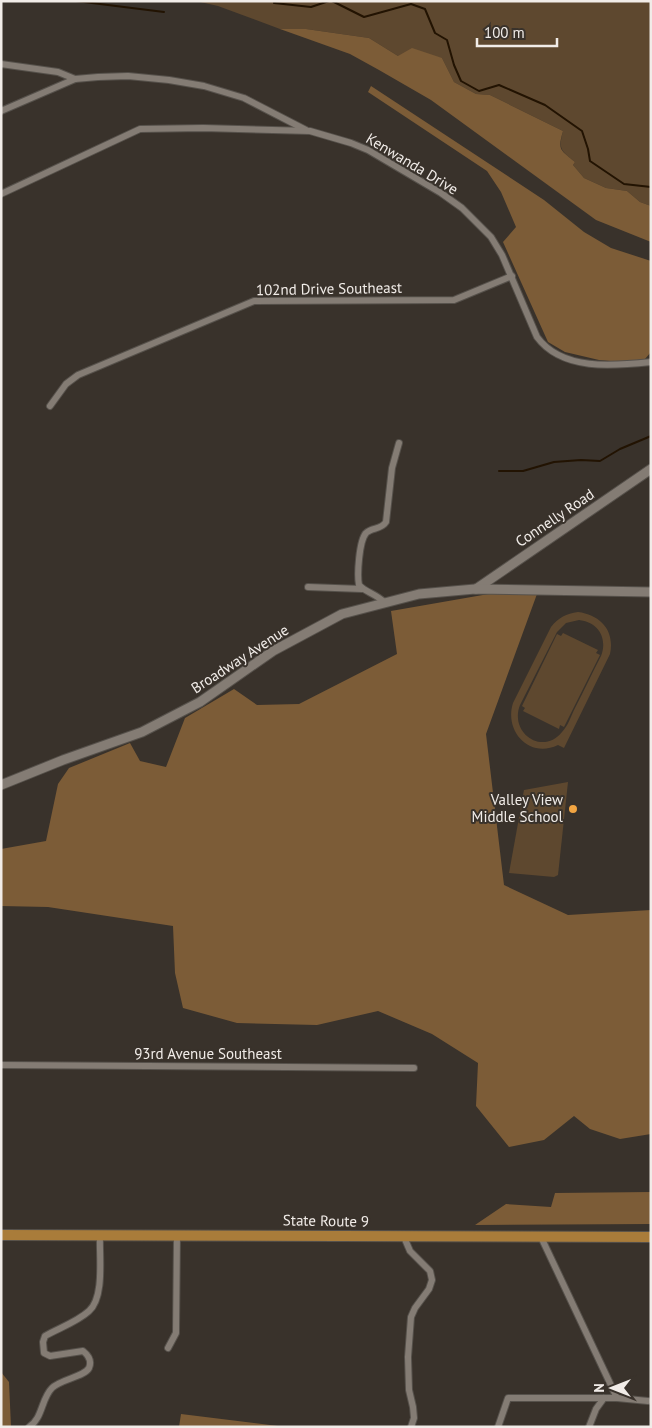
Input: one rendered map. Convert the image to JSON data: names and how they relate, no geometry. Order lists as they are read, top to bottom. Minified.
{"streets":{"main road":["State Route 9"],"street":["Kenwanda Drive","102nd Drive Southeast","Connelly Road","Broadway Avenue","93rd Avenue Southeast"]},"crossings":[["Kenwanda Drive","102nd Drive Southeast"],["Connelly Road","Broadway Avenue"]],"places":["Valley View Middle School"],"scale_bar":"100 m","north":"left"}
